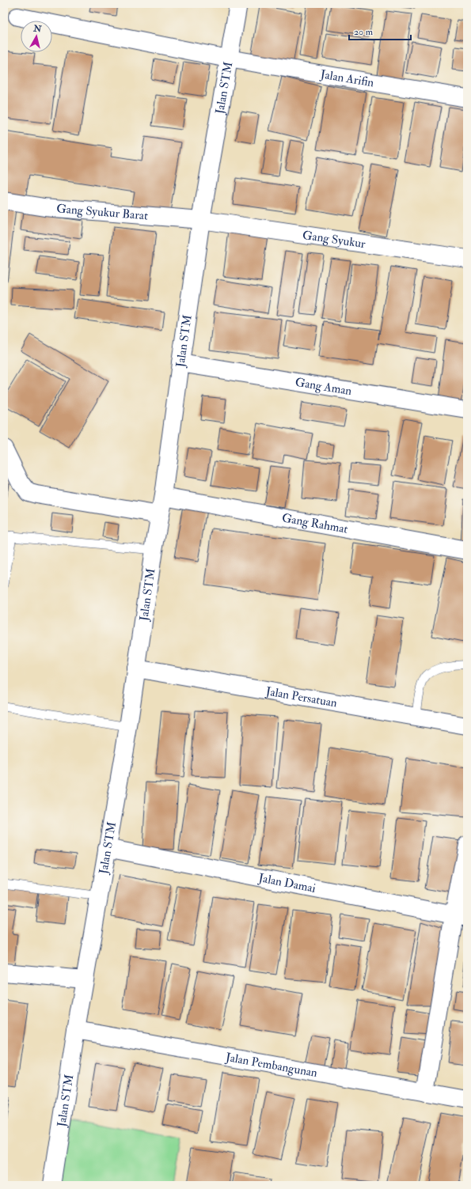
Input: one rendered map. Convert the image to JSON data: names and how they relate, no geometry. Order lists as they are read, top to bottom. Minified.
{"streets":{"street":["Jalan Arifin","Jalan STM","Gang Syukur Barat","Gang Syukur","Gang Aman","Gang Rahmat","Jalan Persatuan","Jalan Damai","Jalan Pembangunan"]},"crossings":[["Jalan Arifin","Jalan STM"],["Jalan STM","Gang Syukur Barat"],["Jalan STM","Gang Syukur"],["Jalan STM","Gang Aman"],["Jalan STM","Gang Rahmat"],["Jalan STM","Jalan Persatuan"],["Jalan STM","Jalan Damai"],["Jalan STM","Jalan Pembangunan"],["Gang Syukur Barat","Gang Syukur"]],"scale_bar":"20 m","north":"top"}
